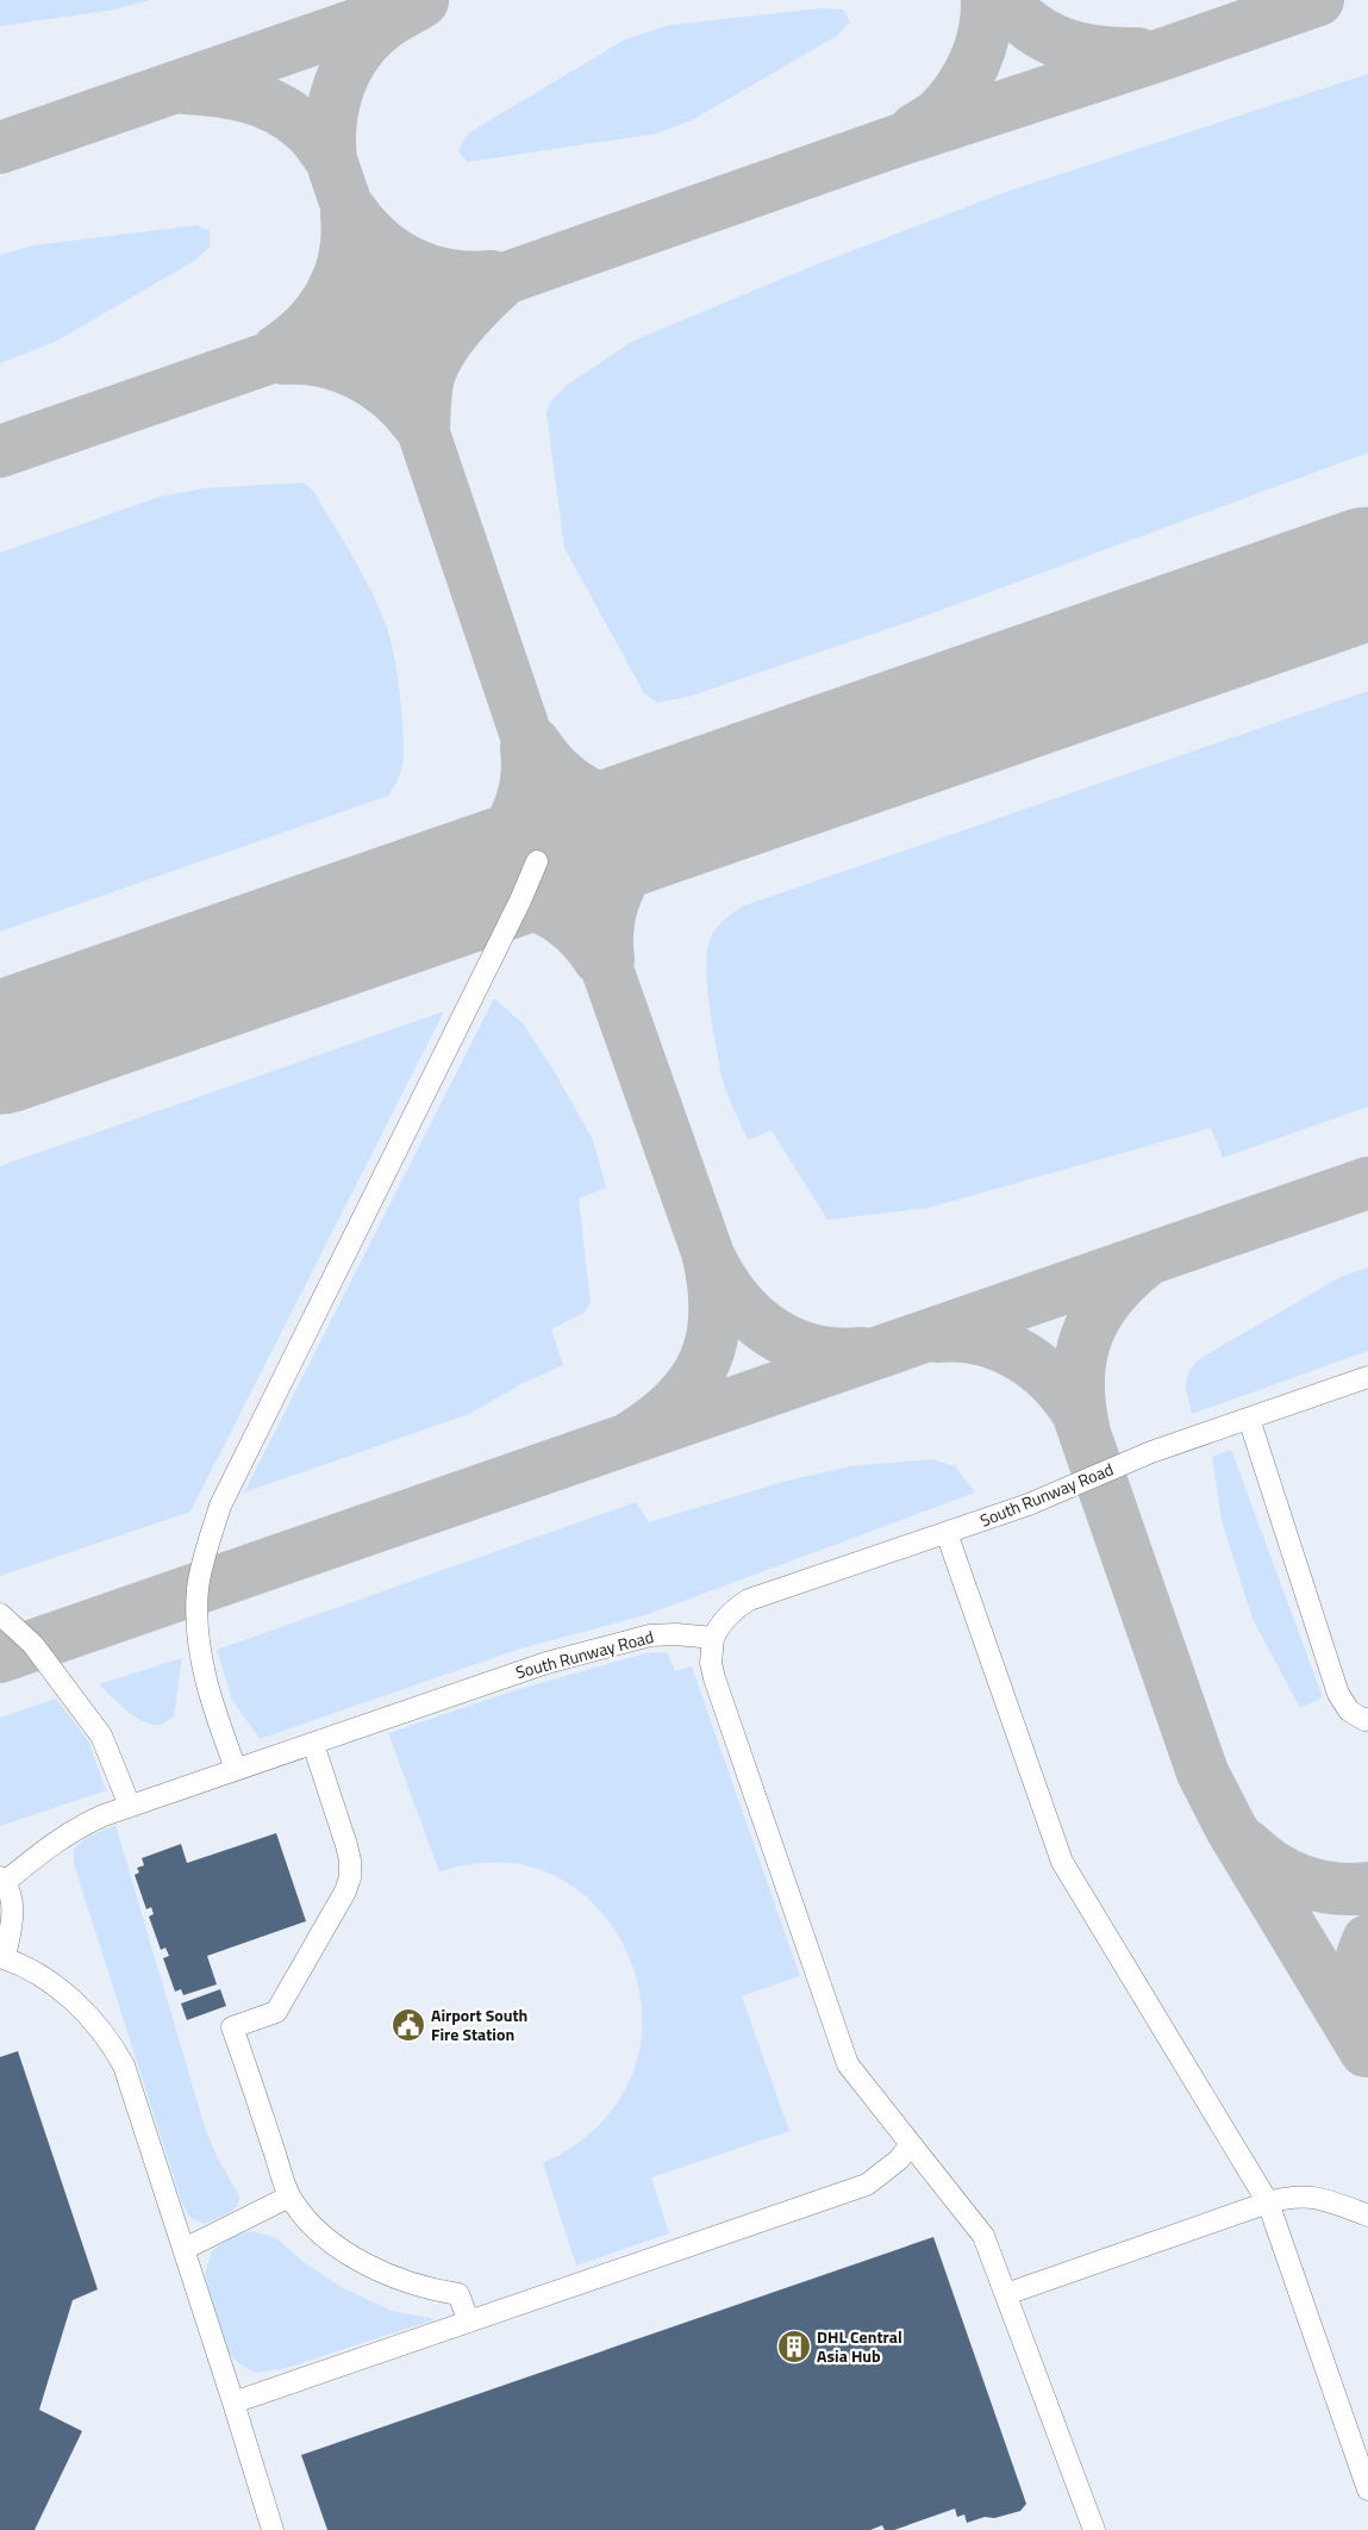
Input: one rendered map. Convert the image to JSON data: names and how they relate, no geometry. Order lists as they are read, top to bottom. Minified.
{"streets":{"lane":["South Runway Road"]},"places":{"public building":["Airport South Fire Station"],"building":["DHL Central Asia Hub"]}}
